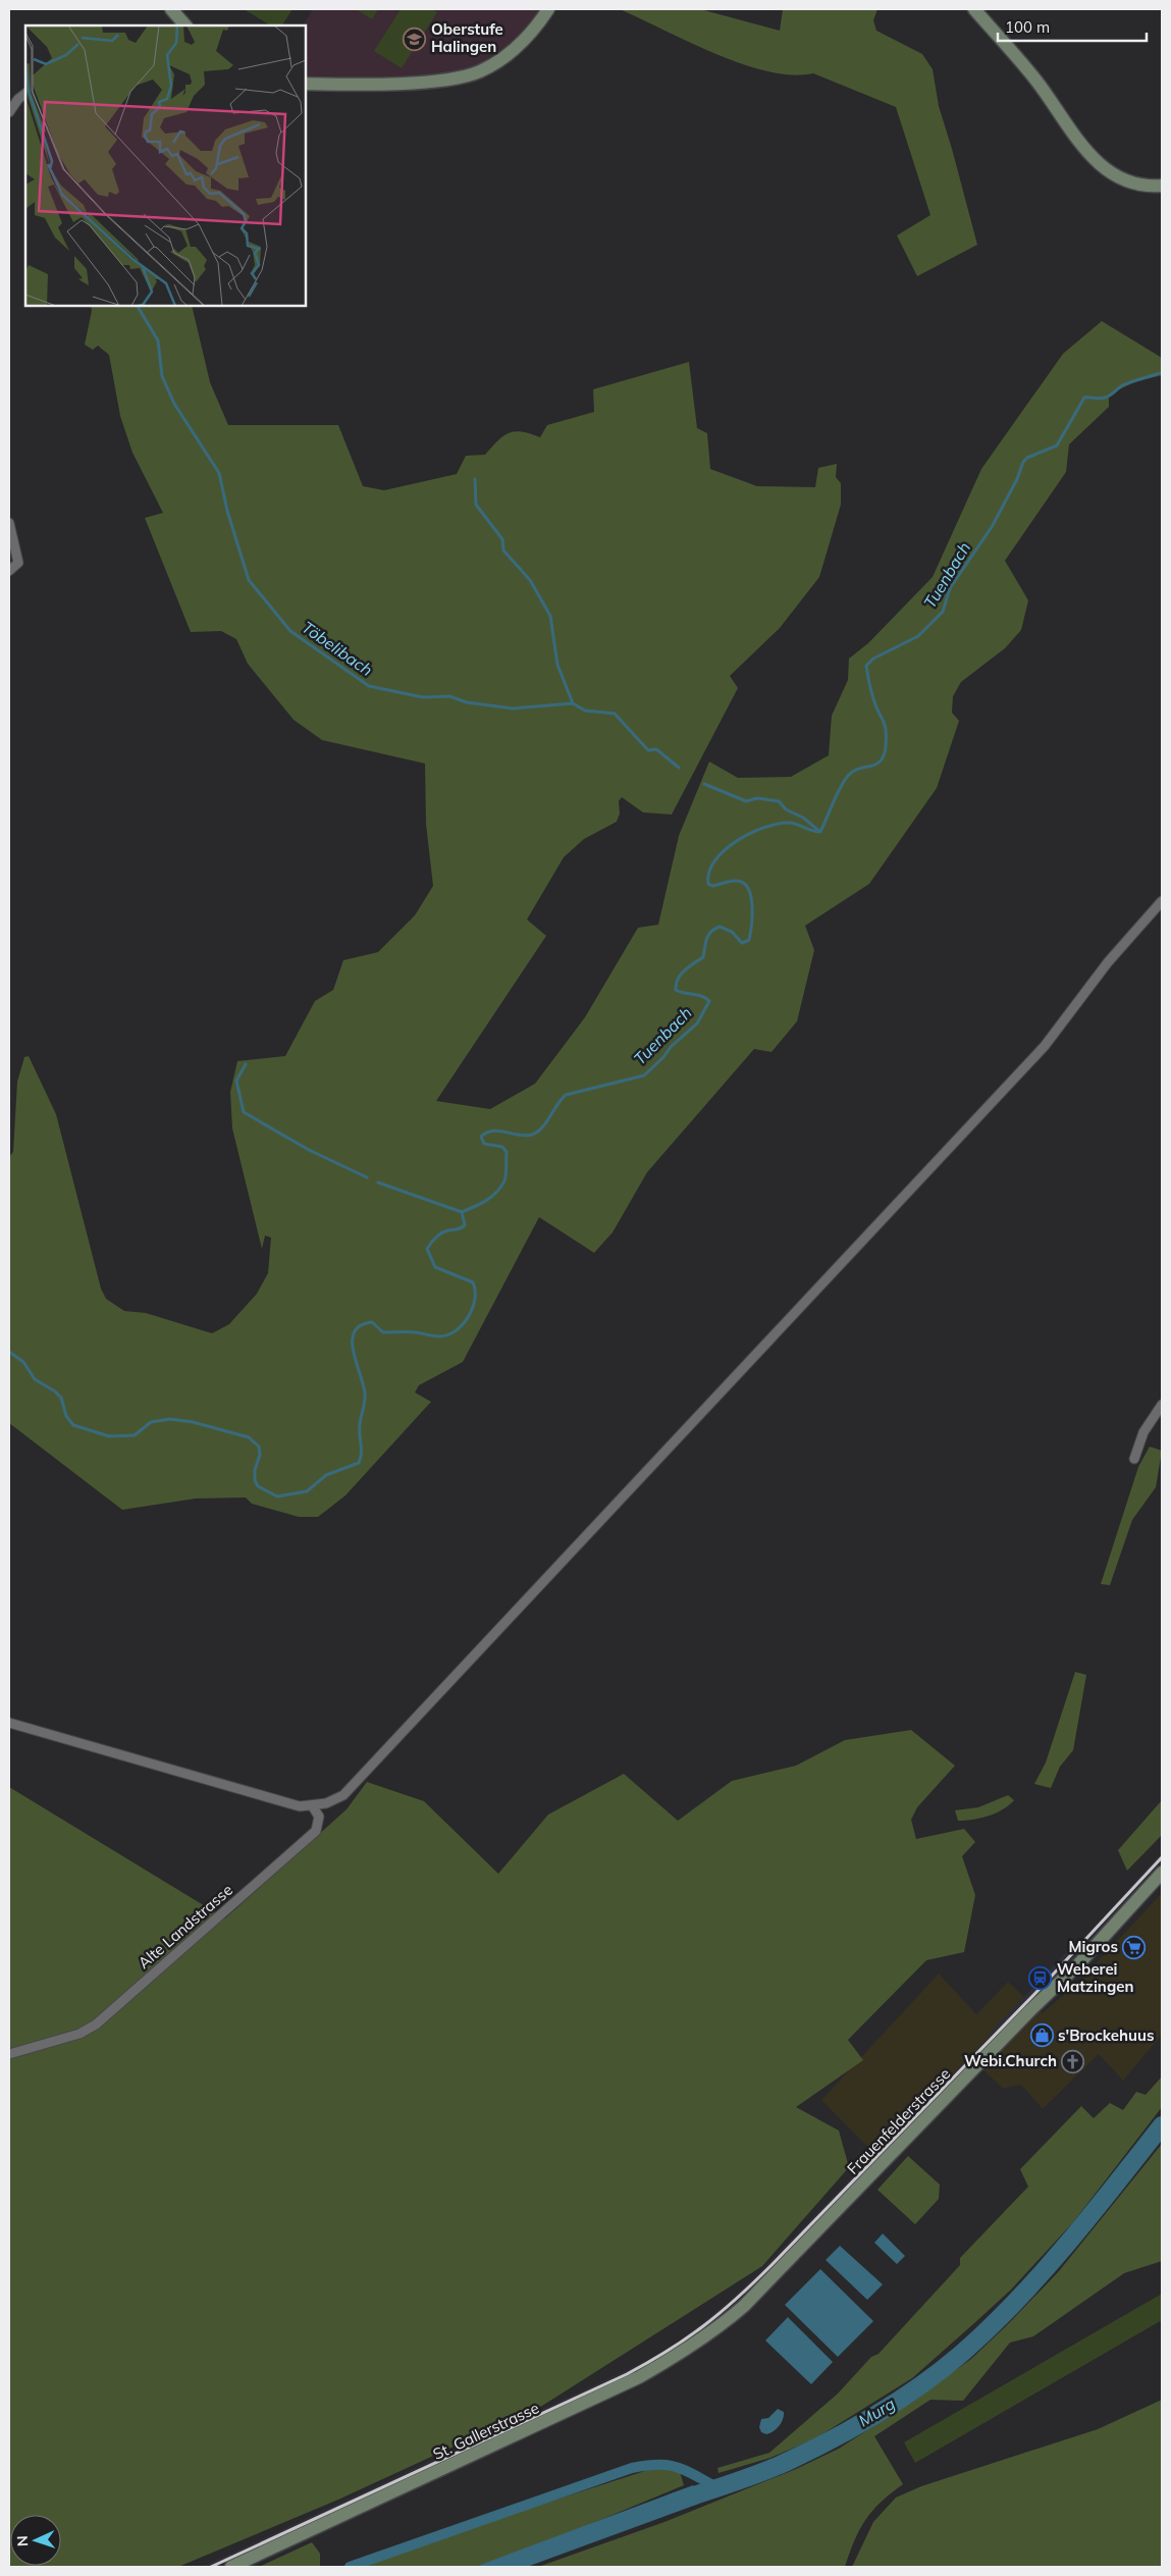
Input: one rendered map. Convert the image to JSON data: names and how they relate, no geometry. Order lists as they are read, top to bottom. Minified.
{"streets":{"main road":["Frauenfelderstrasse","St. Gallerstrasse"],"street":["Alte Landstrasse"]},"crossings":[["Frauenfelderstrasse","St. Gallerstrasse"]],"water":["Tuenbach","Töbelibach","Murg"],"places":{"school or university":["Oberstufe Halingen"],"supermarket":["Migros"],"station":["Weberei Matzingen"],"shop":["s'Brockehuus"],"church":["Webi.Church"]},"scale_bar":"100 m","north":"left"}
